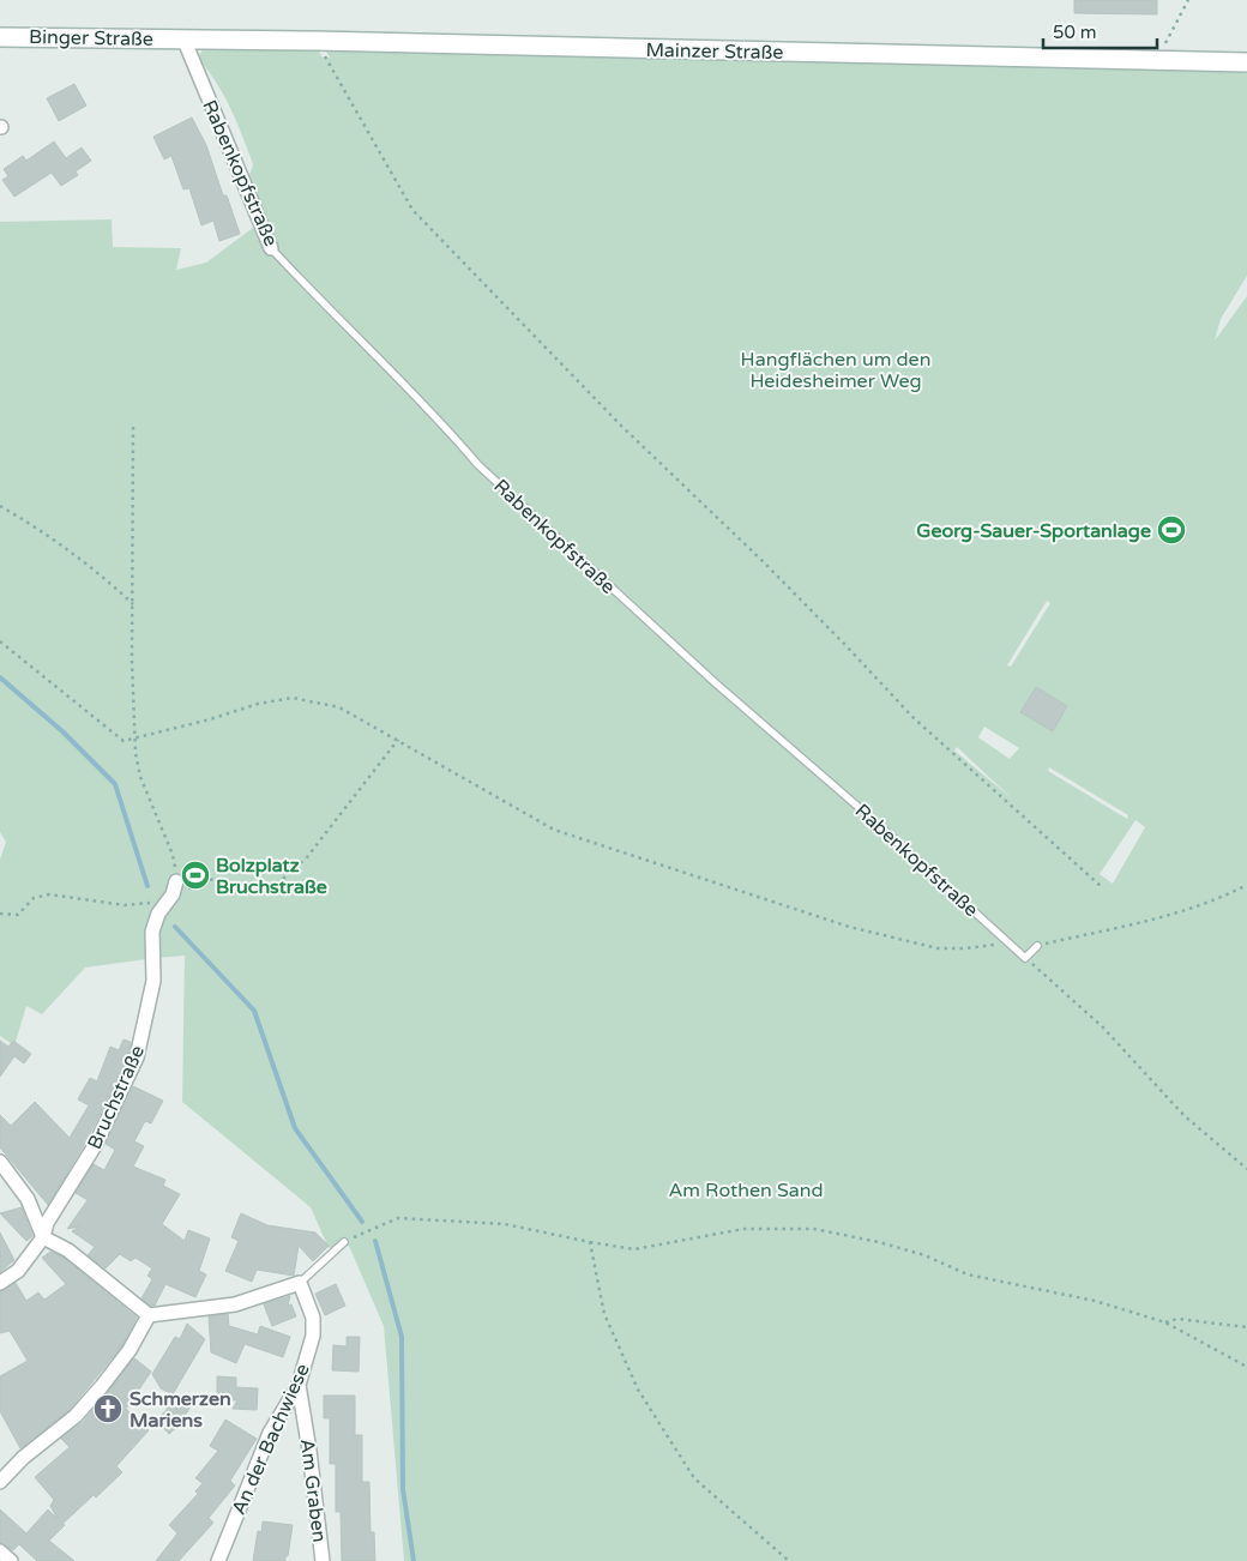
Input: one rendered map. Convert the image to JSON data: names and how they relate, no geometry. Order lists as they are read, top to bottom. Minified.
{"streets":{"main road":["Binger Straße","Mainzer Straße"],"street":["Rabenkopfstraße","Bruchstraße","An der Bachwiese","Am Graben"]},"crossings":[["Binger Straße","Mainzer Straße"],["Binger Straße","Rabenkopfstraße"],["Mainzer Straße","Rabenkopfstraße"],["An der Bachwiese","Am Graben"]],"parks":["Hangflächen um den Heidesheimer Weg","Am Rothen Sand"],"places":{"sports":["Georg-Sauer-Sportanlage","Bolzplatz Bruchstraße"],"church":["Schmerzen Mariens"]},"scale_bar":"50 m"}
